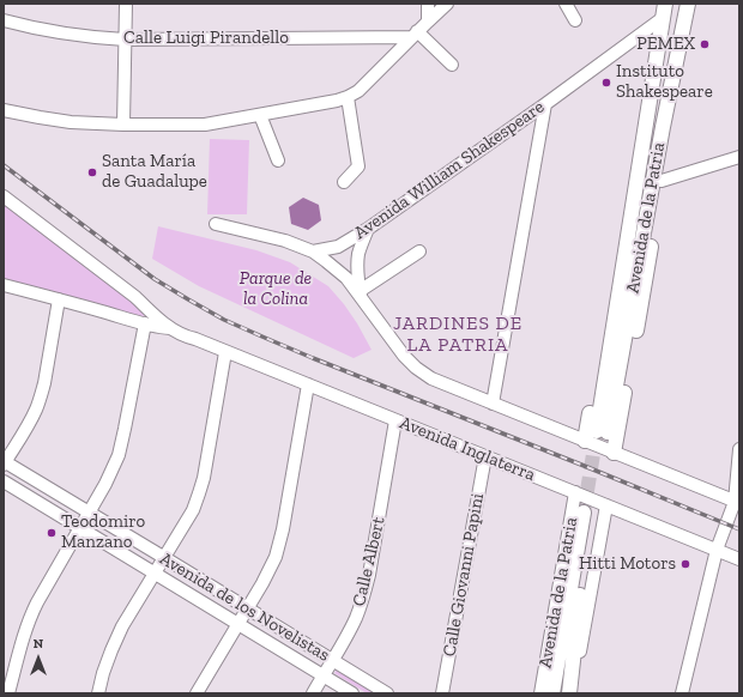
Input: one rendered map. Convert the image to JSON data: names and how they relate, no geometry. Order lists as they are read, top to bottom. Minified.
{"streets":{"main road":["Avenida de la Patria"],"street":["Calle Luigi Pirandello","Avenida William Shakespeare","Avenida Inglaterra","Calle Albert","Calle Giovanni Papini","Avenida de los Novelistas"]},"crossings":[["Avenida William Shakespeare","Avenida de la Patria"],["Avenida de la Patria","Avenida Inglaterra"],["Avenida Inglaterra","Calle Albert"],["Avenida Inglaterra","Calle Giovanni Papini"],["Calle Albert","Avenida de los Novelistas"]],"districts":["JARDINES DE LA PATRIA"],"parks":["Parque de la Colina"],"places":["PEMEX","Instituto Shakespeare","Santa María de Guadalupe","Teodomiro Manzano","Hitti Motors"],"north":"top"}
